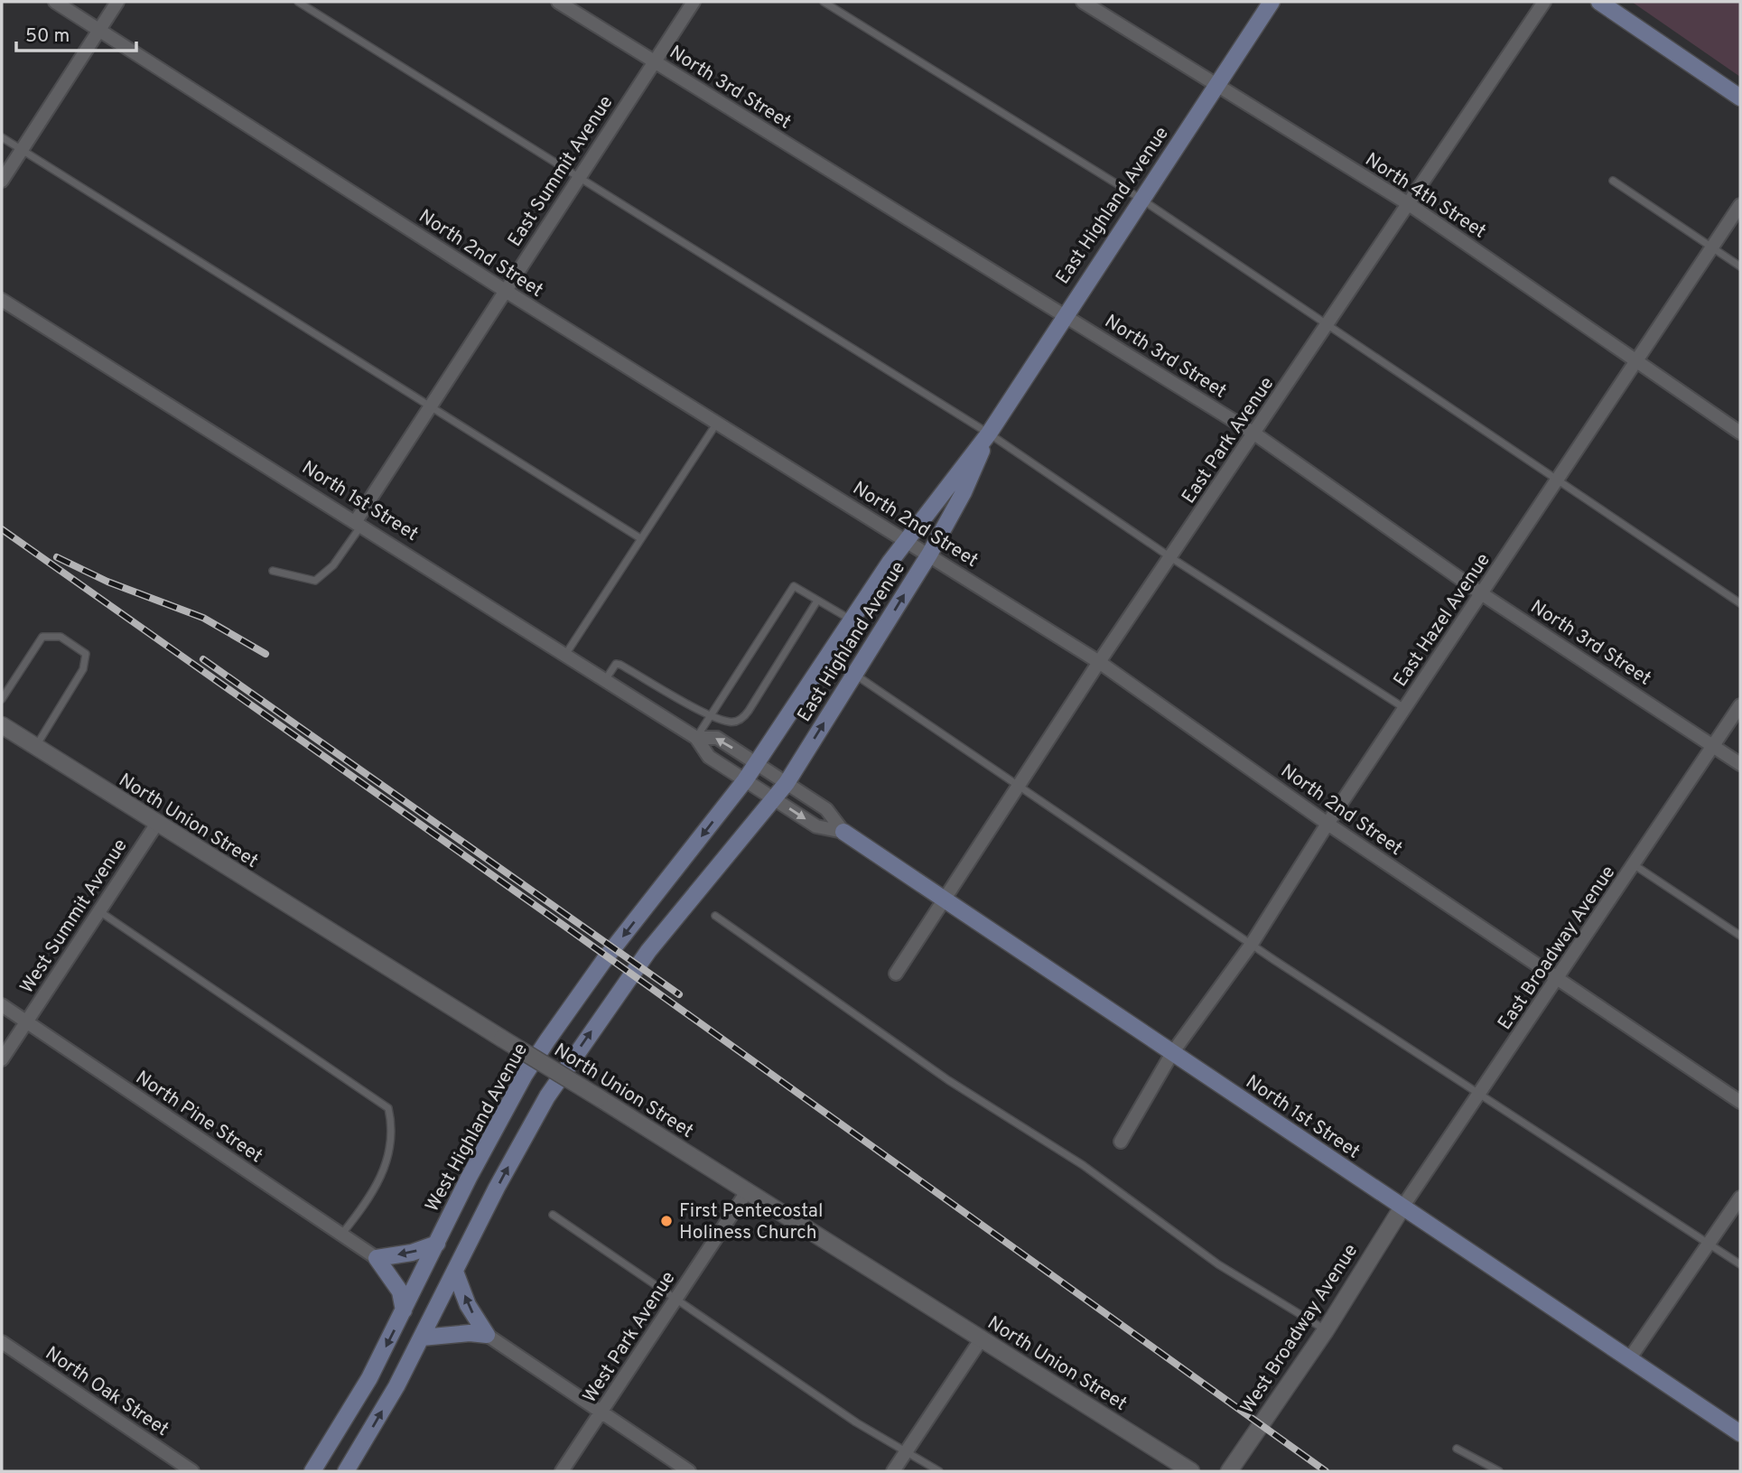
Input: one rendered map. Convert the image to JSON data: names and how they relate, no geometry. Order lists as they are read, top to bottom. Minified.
{"streets":{"main road":["East Highland Avenue","North 1st Street","West Highland Avenue"],"street":["North 3rd Street","East Summit Avenue","North 4th Street","North 2nd Street","East Park Avenue","East Hazel Avenue","North Union Street","West Summit Avenue","East Broadway Avenue","North Pine Street","West Broadway Avenue","West Park Avenue","North Oak Street"]},"crossings":[["North 3rd Street","East Summit Avenue"],["North 3rd Street","East Highland Avenue"],["North 3rd Street","East Park Avenue"],["North 3rd Street","East Hazel Avenue"],["North 3rd Street","East Broadway Avenue"],["East Summit Avenue","North 2nd Street"],["East Summit Avenue","North 1st Street"],["North 4th Street","East Highland Avenue"],["North 4th Street","East Park Avenue"],["North 4th Street","East Hazel Avenue"],["East Highland Avenue","North 2nd Street"],["East Highland Avenue","North 1st Street"],["East Highland Avenue","West Highland Avenue"],["North 2nd Street","East Park Avenue"],["North 2nd Street","East Hazel Avenue"],["North 2nd Street","East Broadway Avenue"],["East Park Avenue","North 1st Street"],["North 1st Street","East Hazel Avenue"],["North 1st Street","East Broadway Avenue"],["North 1st Street","West Highland Avenue"],["North 1st Street","West Broadway Avenue"],["North Union Street","West Summit Avenue"],["North Union Street","West Park Avenue"],["West Summit Avenue","North Pine Street"],["East Broadway Avenue","West Broadway Avenue"]],"places":["First Pentecostal Holiness Church"],"scale_bar":"50 m"}
